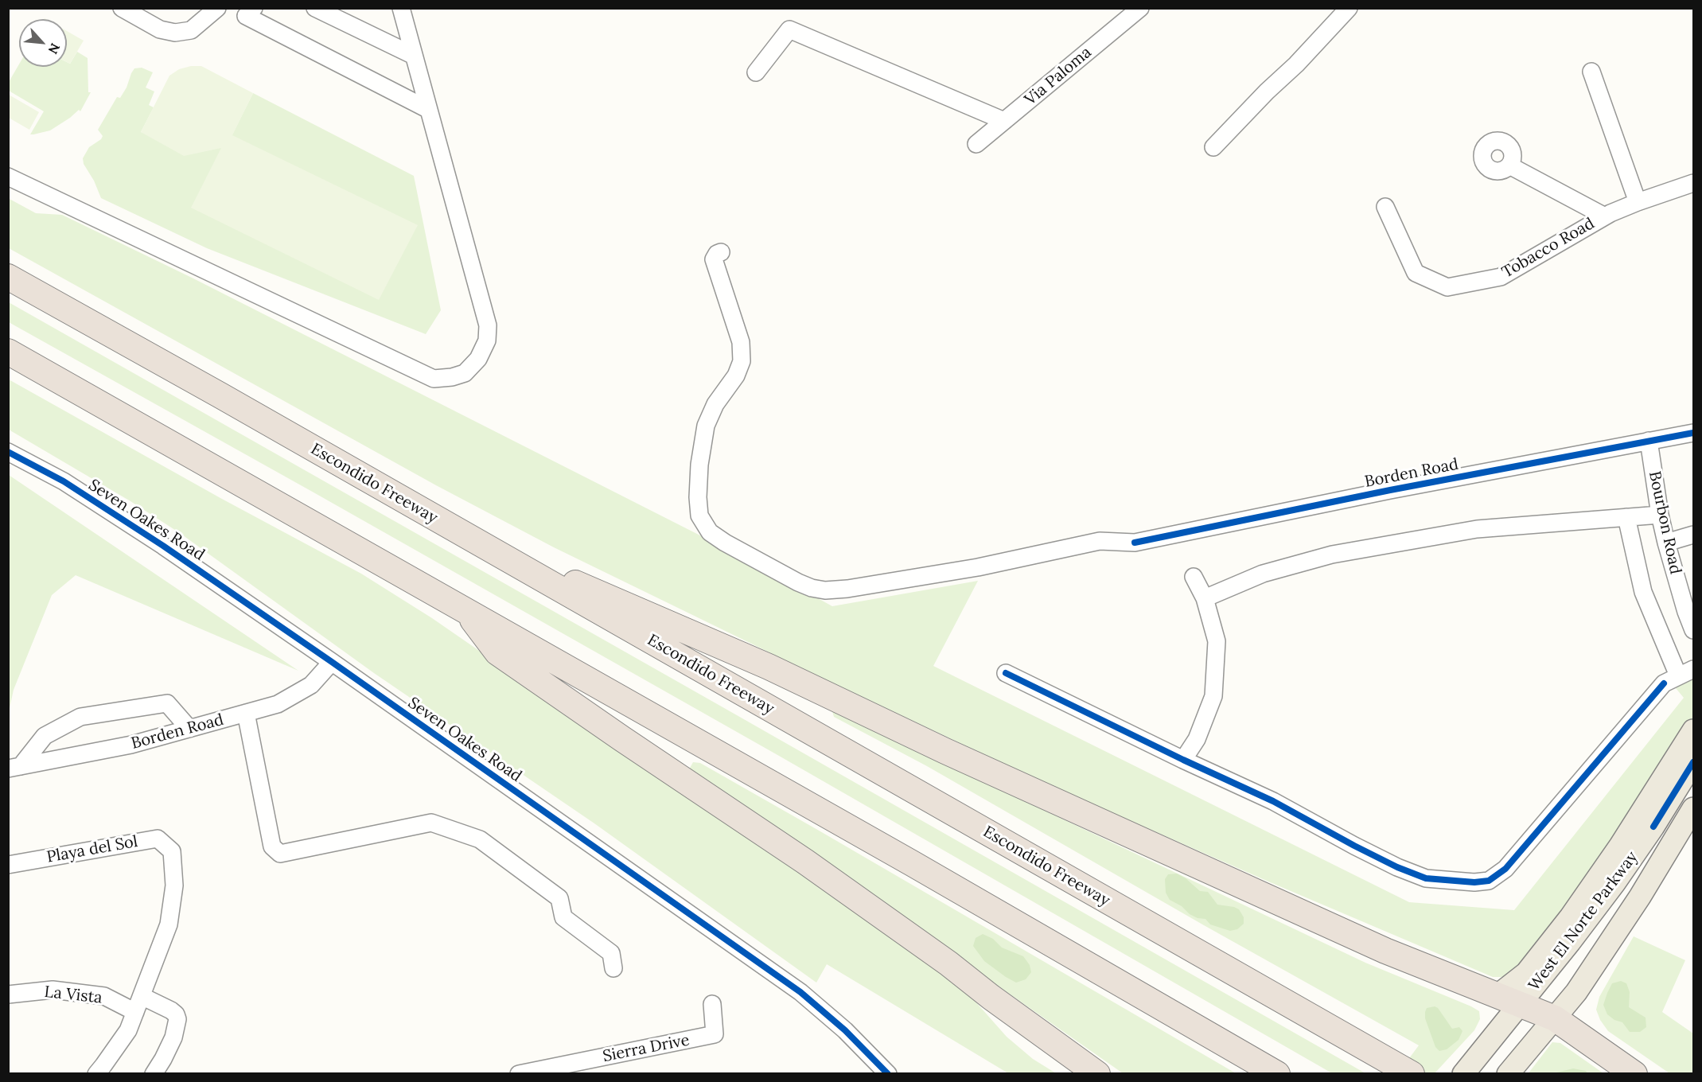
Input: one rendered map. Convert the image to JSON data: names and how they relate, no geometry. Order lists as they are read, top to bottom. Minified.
{"streets":{"highway":["Escondido Freeway"],"main road":["West El Norte Parkway"],"street":["Via Paloma","Tobacco Road","Borden Road","Seven Oakes Road","Bourbon Road","Playa del Sol","La Vista","Sierra Drive"]},"crossings":[["Borden Road","Seven Oakes Road"],["Borden Road","Bourbon Road"]],"north":"bottom right"}
